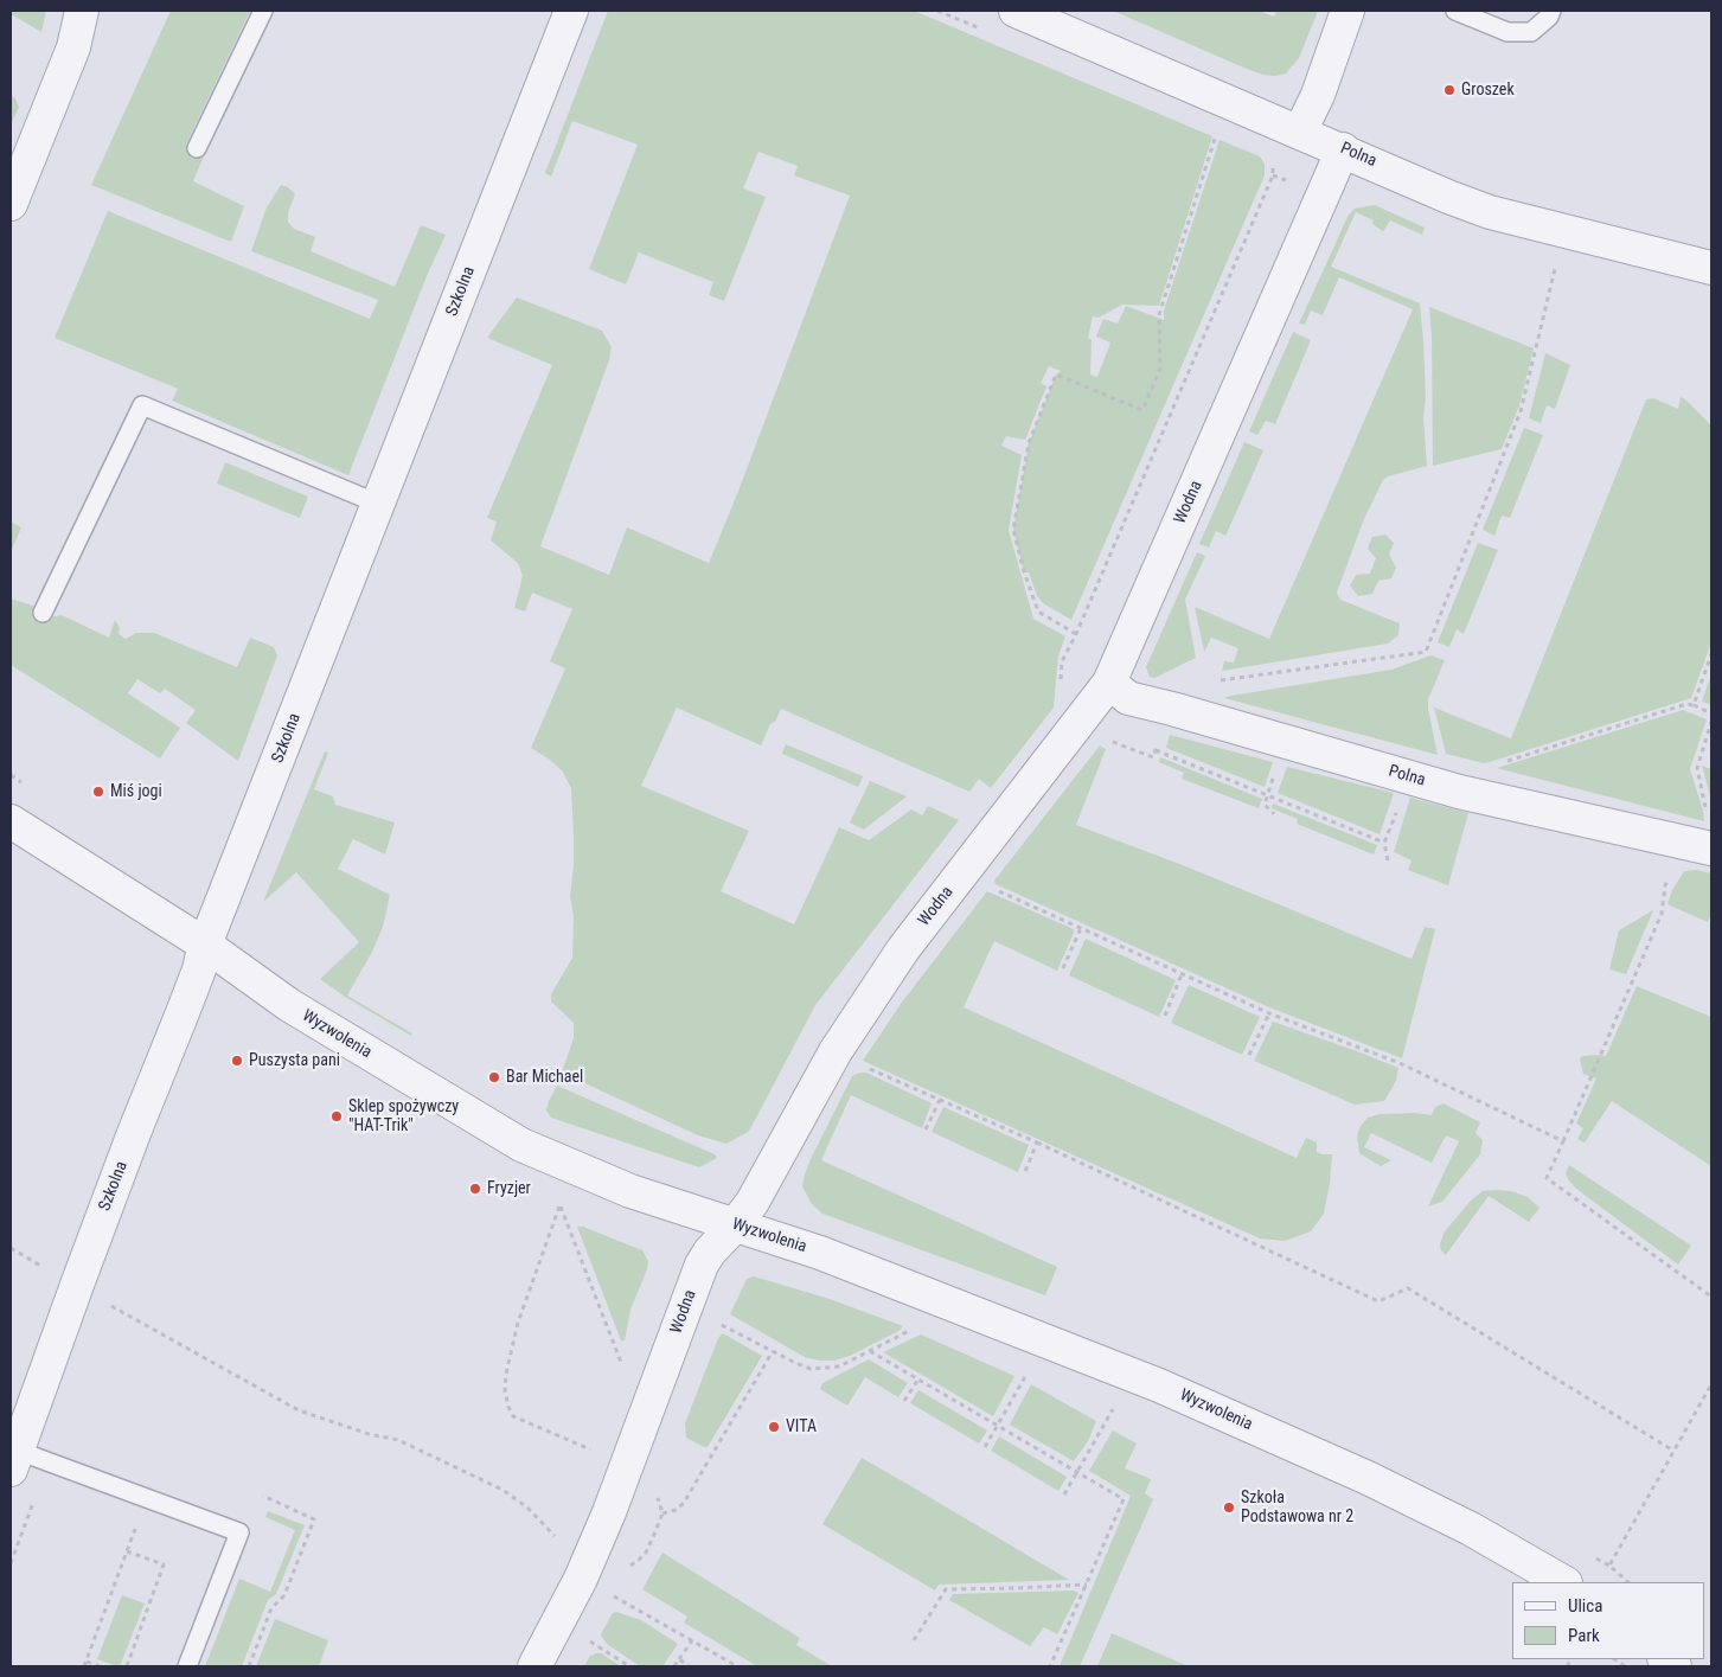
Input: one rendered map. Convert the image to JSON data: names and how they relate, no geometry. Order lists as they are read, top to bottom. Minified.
{"streets":{"street":["Polna","Szkolna","Wodna","Wyzwolenia"]},"crossings":[["Polna","Wodna"],["Szkolna","Wyzwolenia"],["Wodna","Wyzwolenia"]],"places":["Groszek","Miś jogi","Puszysta pani","Bar Michael","Sklep spożywczy \"HAT-Trik\"","Fryzjer","VITA","Szkoła Podstawowa nr 2"],"legend":["Ulica","Park"]}
